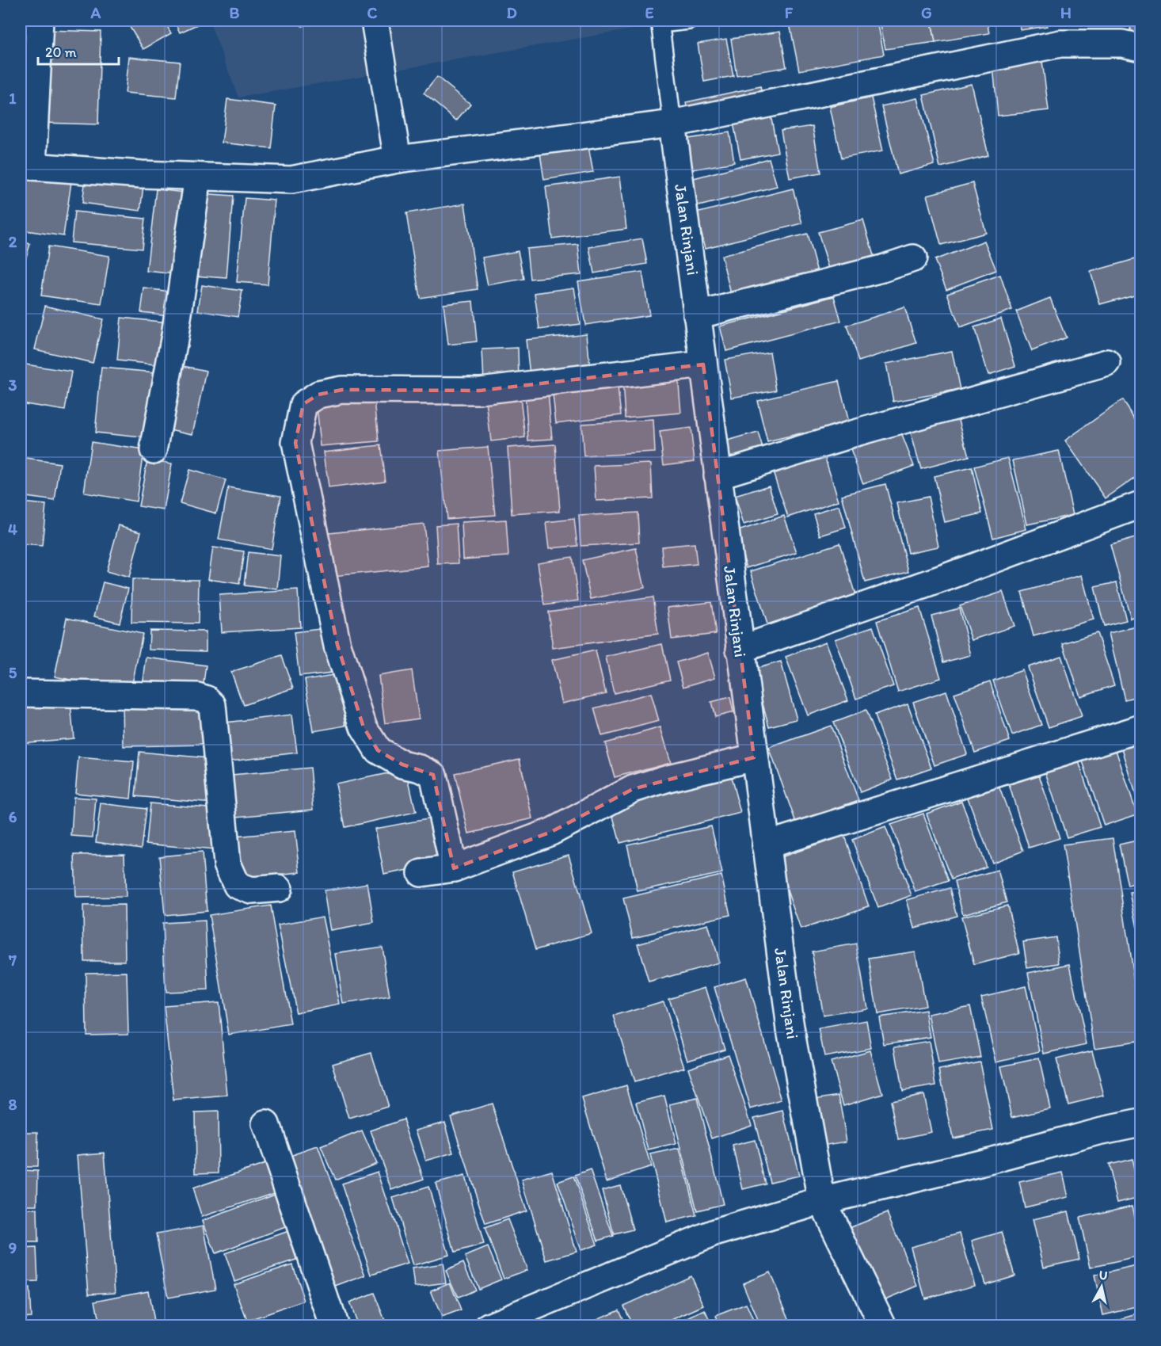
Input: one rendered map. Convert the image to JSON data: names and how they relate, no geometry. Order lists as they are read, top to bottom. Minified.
{"streets":{"street":["Jalan Rinjani"]},"scale_bar":"20 m","north":"top","grid":{"columns":["A","B","C","D","E","F","G","H"],"rows":["1","2","3","4","5","6","7","8","9"]}}
